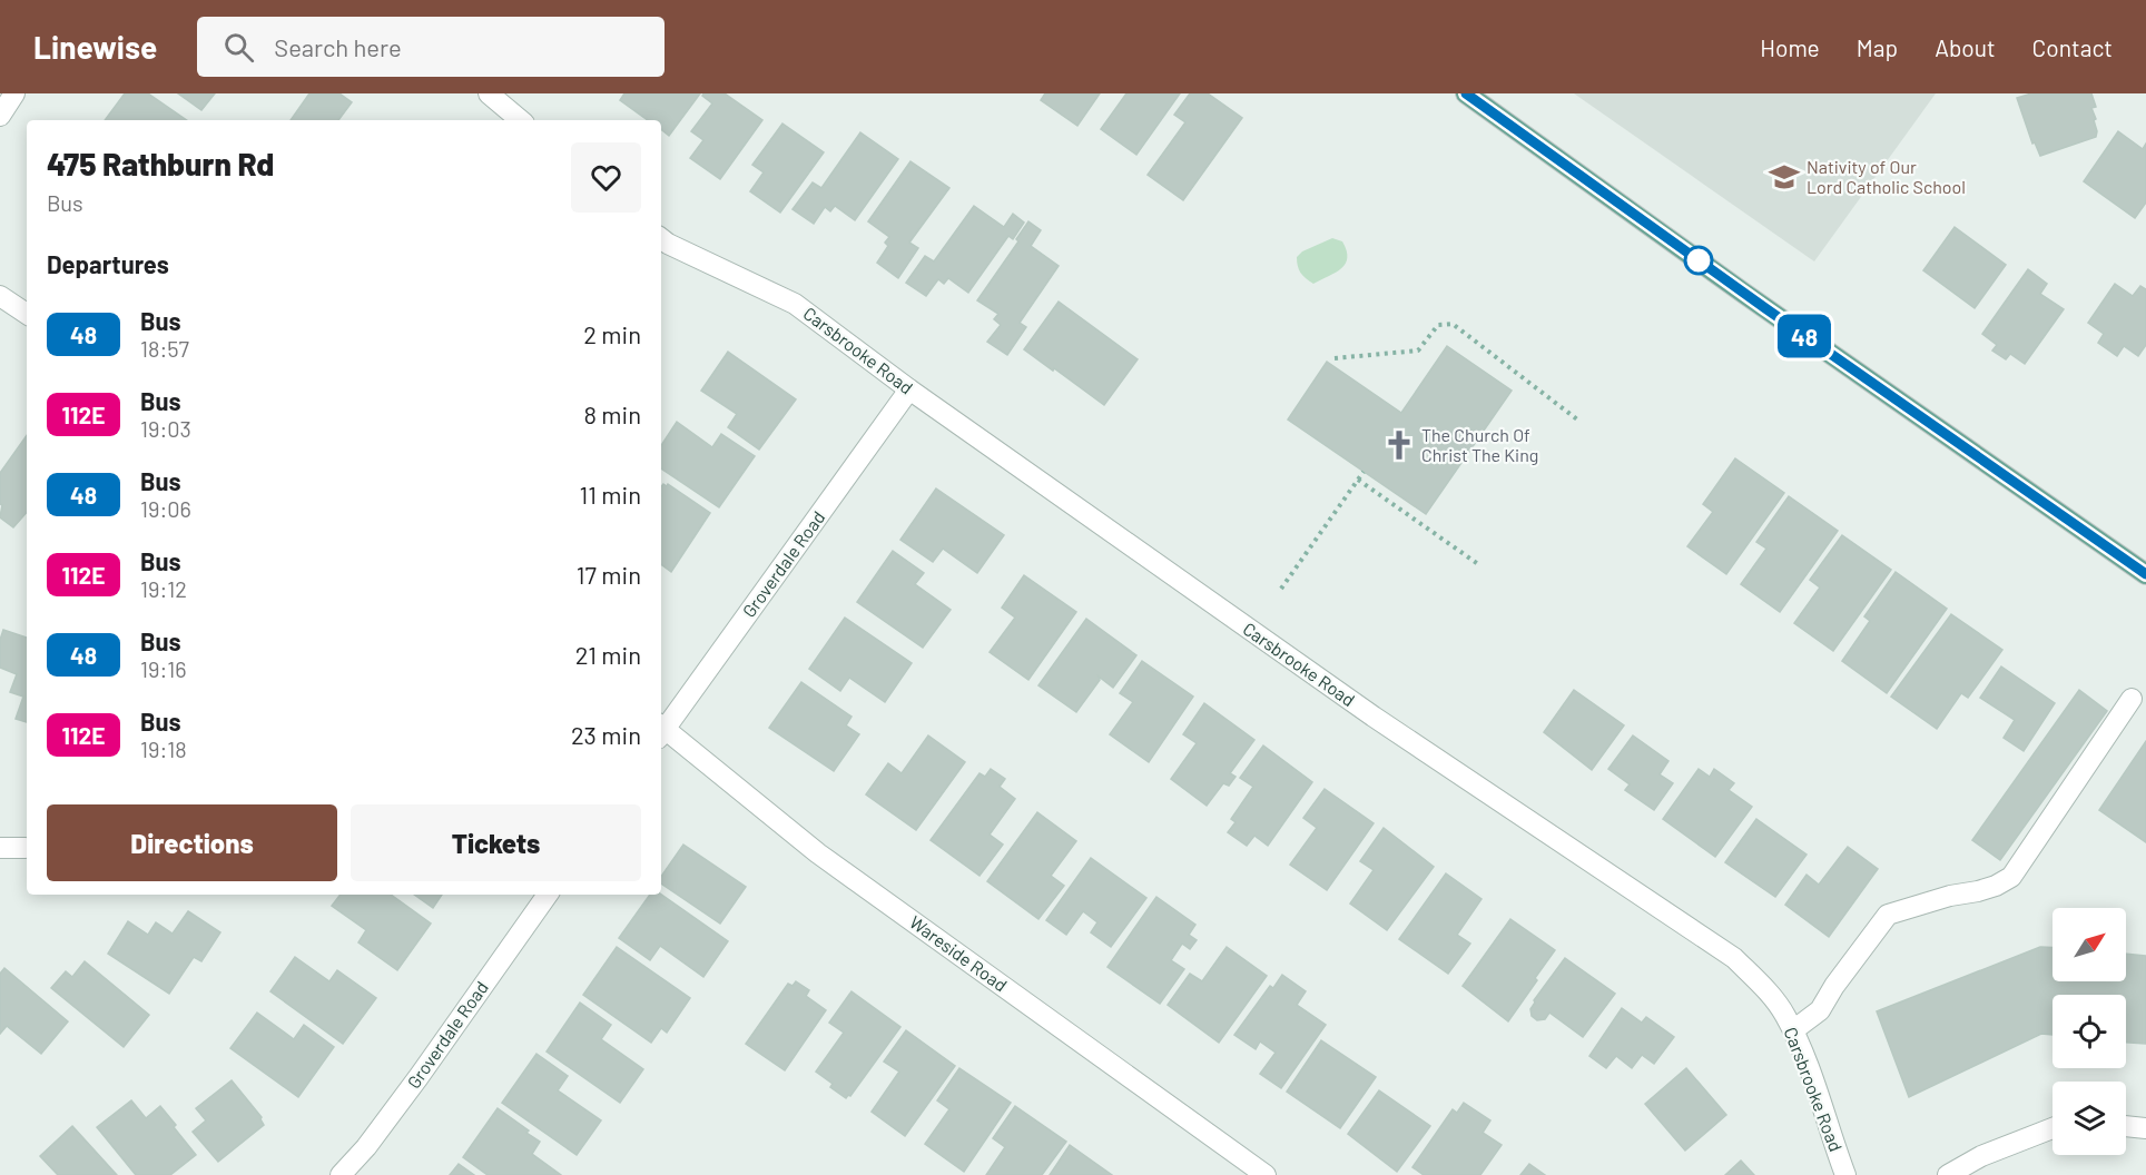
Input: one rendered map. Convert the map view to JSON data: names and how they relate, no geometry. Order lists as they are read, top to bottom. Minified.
{"streets":{"street":["Carsbrooke Road","Groverdale Road","Wareside Road"]},"crossings":[["Carsbrooke Road","Groverdale Road"]],"places":{"school or university":["Nativity of Our Lord Catholic School"],"church":["The Church Of Christ The King"]},"lines":["bus line 48"],"north":"top right","page":{"header":"Linewise","search":"Search here","nav":["Home","Map","About","Contact"],"on_map":"48","heading":[["475 Rathburn Rd","Bus"],"Departures"],"list":[{"mark":"48","name":"Bus","note":"18:57","value":"2 min"},{"mark":"112E","name":"Bus","note":"19:03","value":"8 min"},{"mark":"48","name":"Bus","note":"19:06","value":"11 min"},{"mark":"112E","name":"Bus","note":"19:12","value":"17 min"},{"mark":"48","name":"Bus","note":"19:16","value":"21 min"},{"mark":"112E","name":"Bus","note":"19:18","value":"23 min"}],"buttons":["Directions","Tickets"]}}
